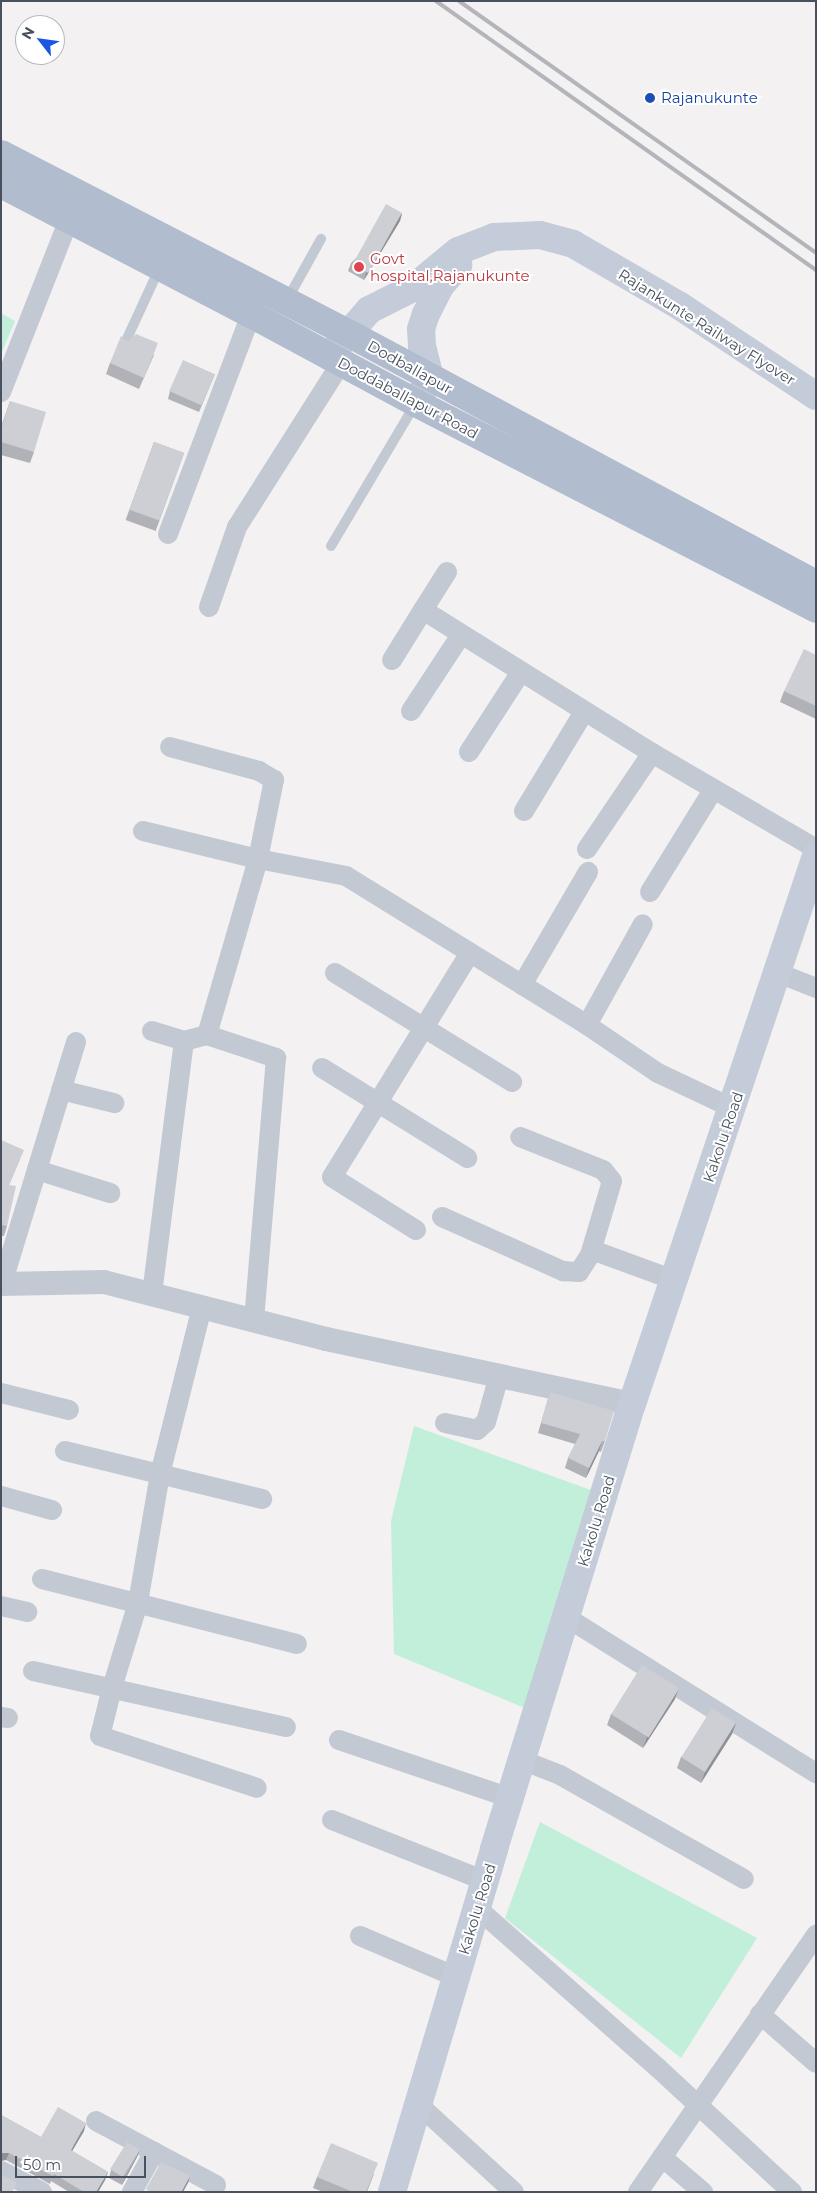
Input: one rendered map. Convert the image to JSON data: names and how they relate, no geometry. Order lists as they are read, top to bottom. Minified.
{"streets":{"main road":["Rajankunte Railway Flyover","Dodballapur","Doddaballapur Road","Kakolu Road"]},"crossings":[["Rajankunte Railway Flyover","Dodballapur"],["Rajankunte Railway Flyover","Doddaballapur Road"]],"places":["Rajanukunte","Govt hospital,Rajanukunte"],"scale_bar":"50 m","north":"top left"}
